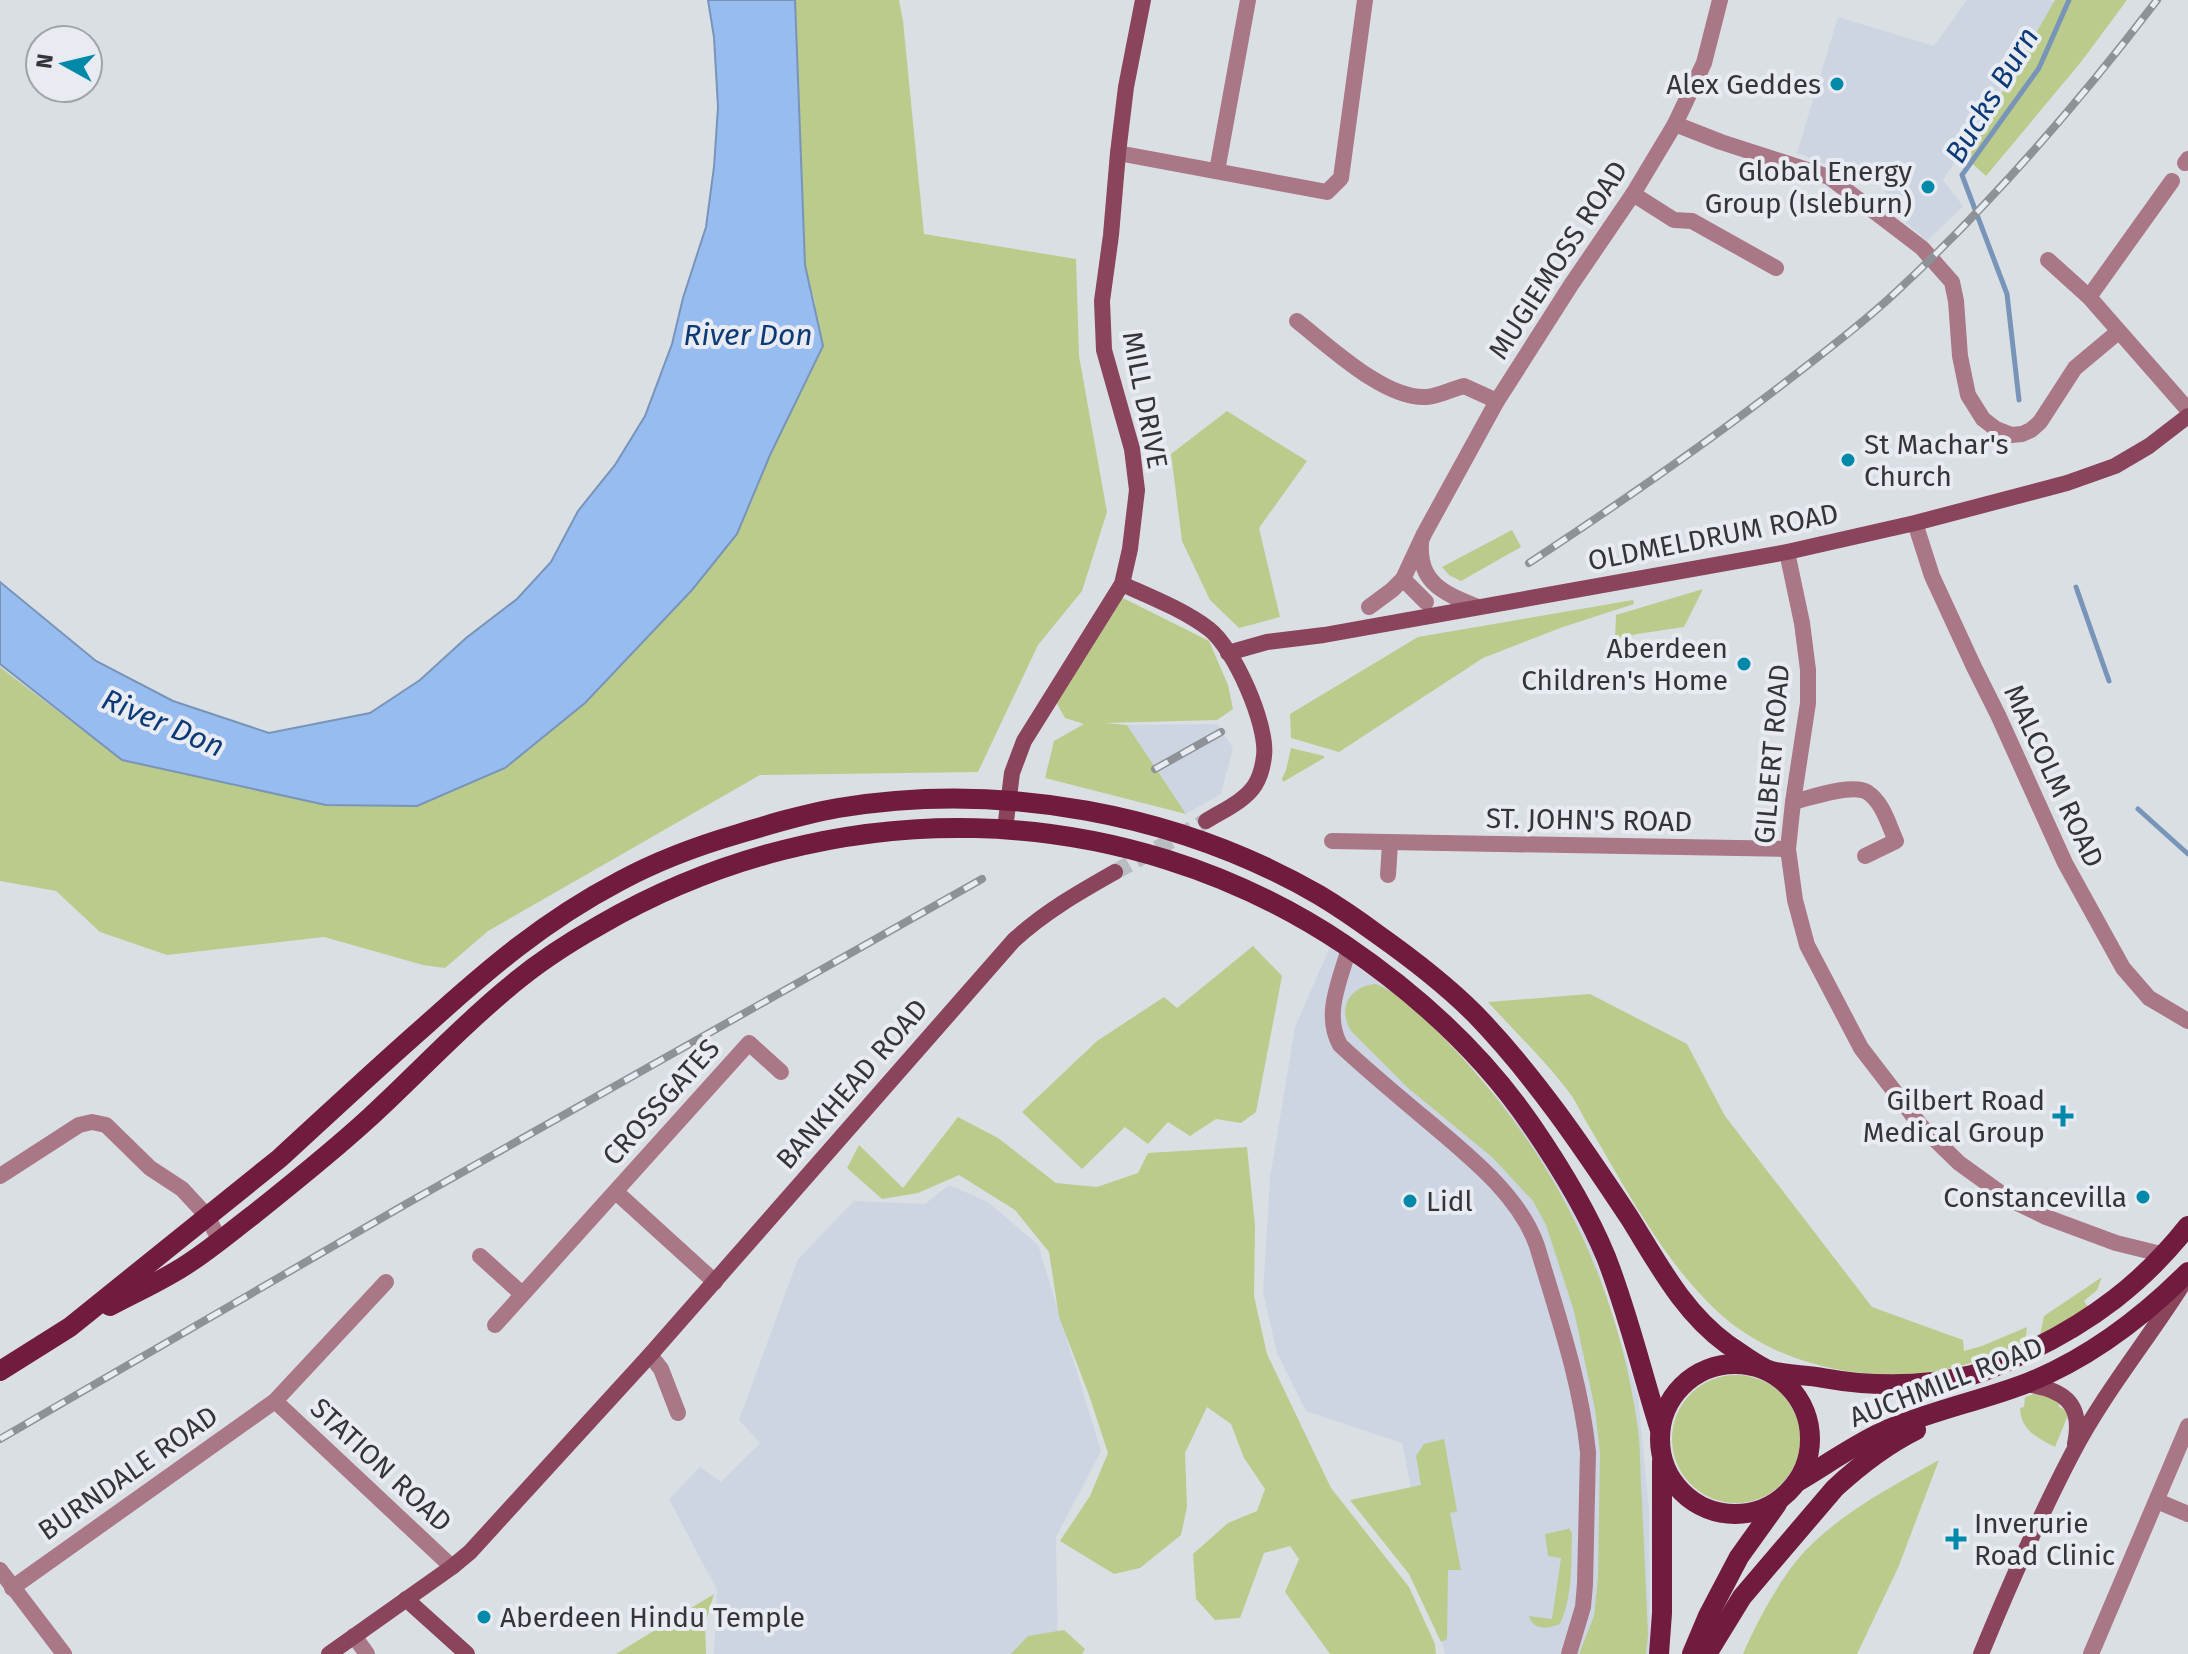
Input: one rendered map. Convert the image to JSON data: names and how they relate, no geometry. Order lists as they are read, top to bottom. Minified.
{"streets":{"main road":["AUCHMILL ROAD"],"street":["MUGIEMOSS ROAD","MILL DRIVE","OLDMELDRUM ROAD","GILBERT ROAD","MALCOLM ROAD","ST. JOHN'S ROAD","BANKHEAD ROAD","CROSSGATES","STATION ROAD","BURNDALE ROAD"]},"crossings":[["OLDMELDRUM ROAD","GILBERT ROAD"],["OLDMELDRUM ROAD","MALCOLM ROAD"],["GILBERT ROAD","ST. JOHN'S ROAD"],["GILBERT ROAD","AUCHMILL ROAD"],["BANKHEAD ROAD","CROSSGATES"],["BANKHEAD ROAD","STATION ROAD"],["STATION ROAD","BURNDALE ROAD"]],"water":["Bucks Burn","River Don"],"places":{"other":["Alex Geddes","Global Energy Group (Isleburn)","St Machar's Church","Aberdeen Children's Home","Constancevilla","Lidl","Aberdeen Hindu Temple"],"health":["Gilbert Road Medical Group","Inverurie Road Clinic"]},"north":"left"}
